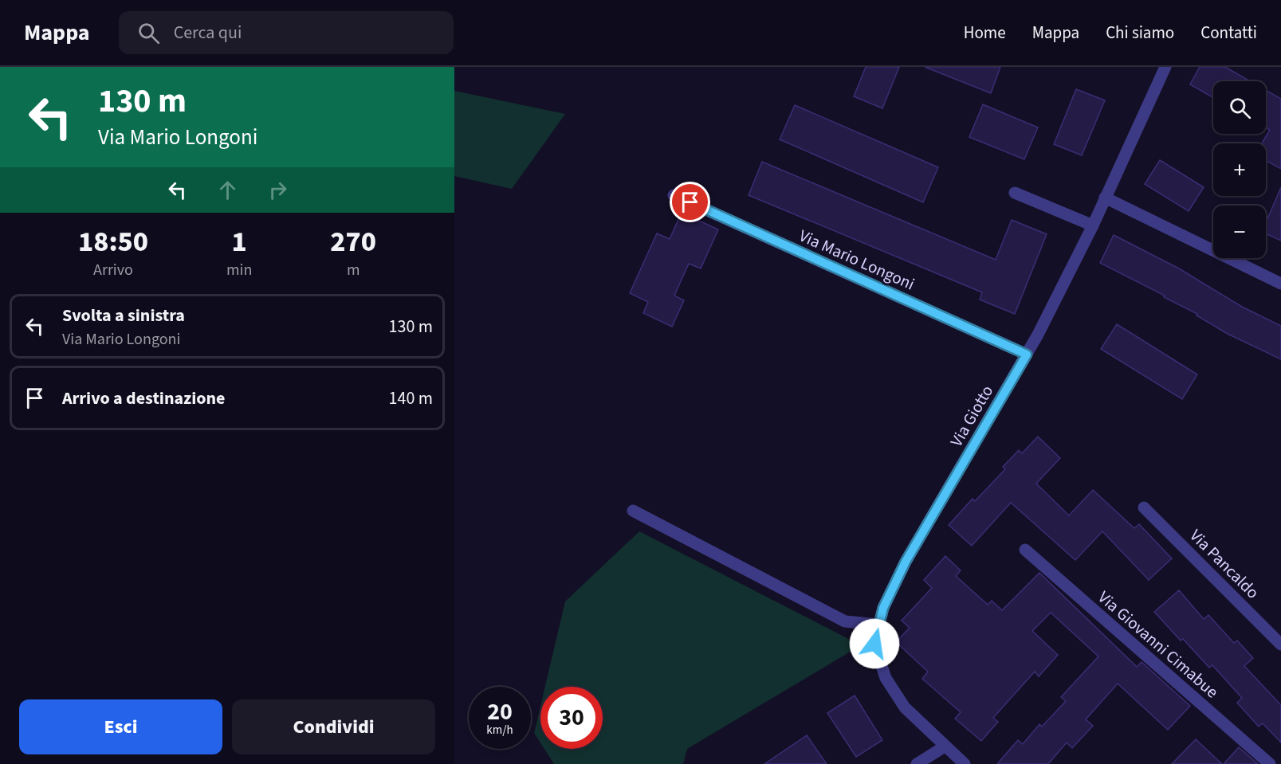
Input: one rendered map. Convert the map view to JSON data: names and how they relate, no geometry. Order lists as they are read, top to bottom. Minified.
{"streets":{"street":["Via Mario Longoni","Via Giotto","Via Pancaldo","Via Giovanni Cimabue"]},"crossings":[["Via Mario Longoni","Via Giotto"]],"page":{"header":"Mappa","search":"Cerca qui","nav":["Home","Mappa","Chi siamo","Contatti"],"turn":["130 m","Via Mario Longoni"],"map_buttons":["+","−"],"eta":["18:50","Arrivo","1","min","270","m"],"list":[{"name":"Svolta a sinistra","note":"Via Mario Longoni","value":"130 m"},{"name":"Arrivo a destinazione","value":"140 m"}],"speed":"20 km/h","limit":"30","buttons":["Esci","Condividi"]}}
